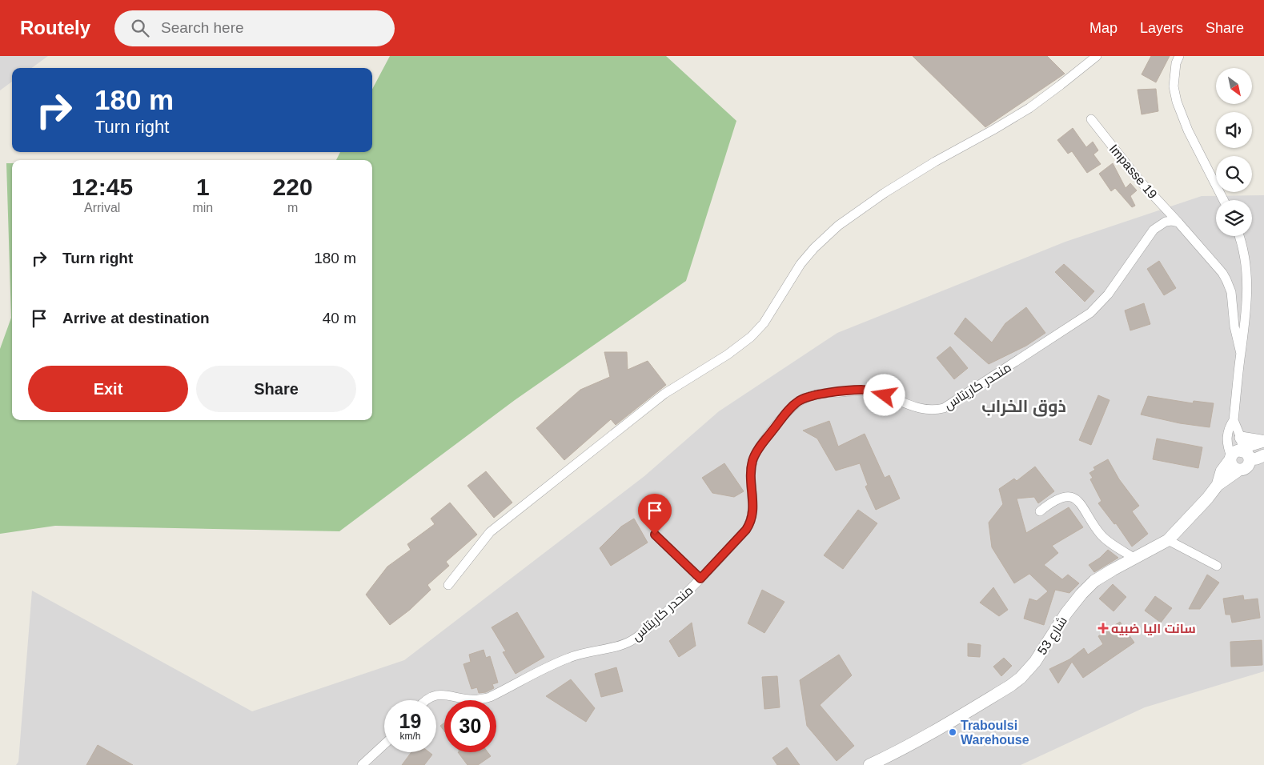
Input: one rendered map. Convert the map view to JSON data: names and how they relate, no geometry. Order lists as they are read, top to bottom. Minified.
{"streets":{"street":["Impasse 19","منحدر كاريتاس","شارع 53"]},"crossings":[["Impasse 19","منحدر كاريتاس"]],"districts":["ذوق الخراب"],"places":{"health":["سانت اليا ضبيه"],"other":["Traboulsi Warehouse"]},"north":"bottom right","page":{"header":"Routely","search":"Search here","nav":["Map","Layers","Share"],"turn":["180 m","Turn right"],"eta":["12:45","Arrival","1","min","220","m"],"list":[{"name":"Turn right","value":"180 m"},{"name":"Arrive at destination","value":"40 m"}],"buttons":["Exit","Share"],"speed":"19 km/h","limit":"30"}}
